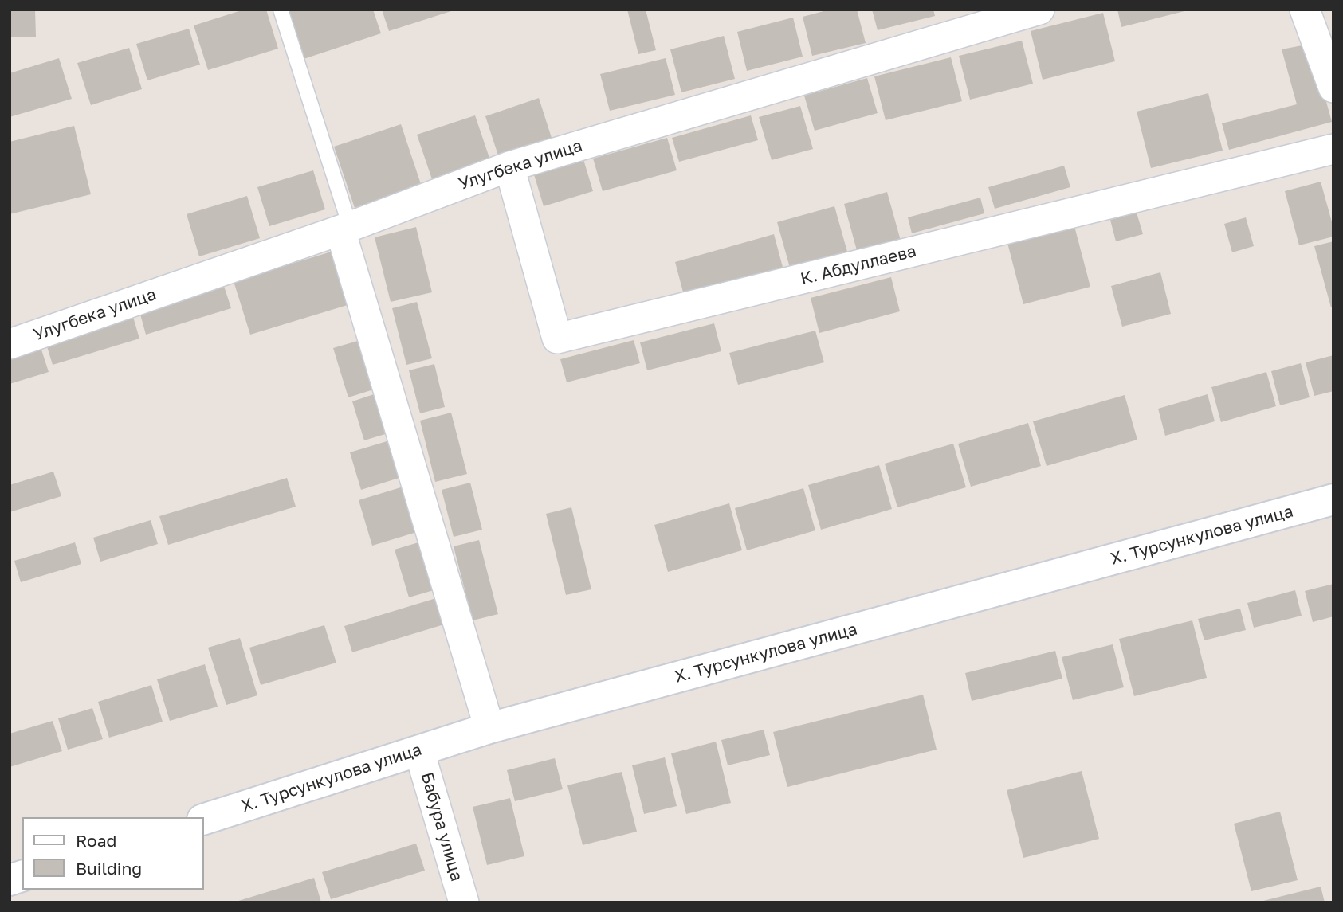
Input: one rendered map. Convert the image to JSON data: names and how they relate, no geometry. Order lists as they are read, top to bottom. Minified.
{"streets":{"street":["Улугбека улица","К. Абдуллаева","Х. Турсункулова улица","Бабура улица"]},"crossings":[["Улугбека улица","К. Абдуллаева"],["Х. Турсункулова улица","Бабура улица"]],"legend":["Road","Building"]}
